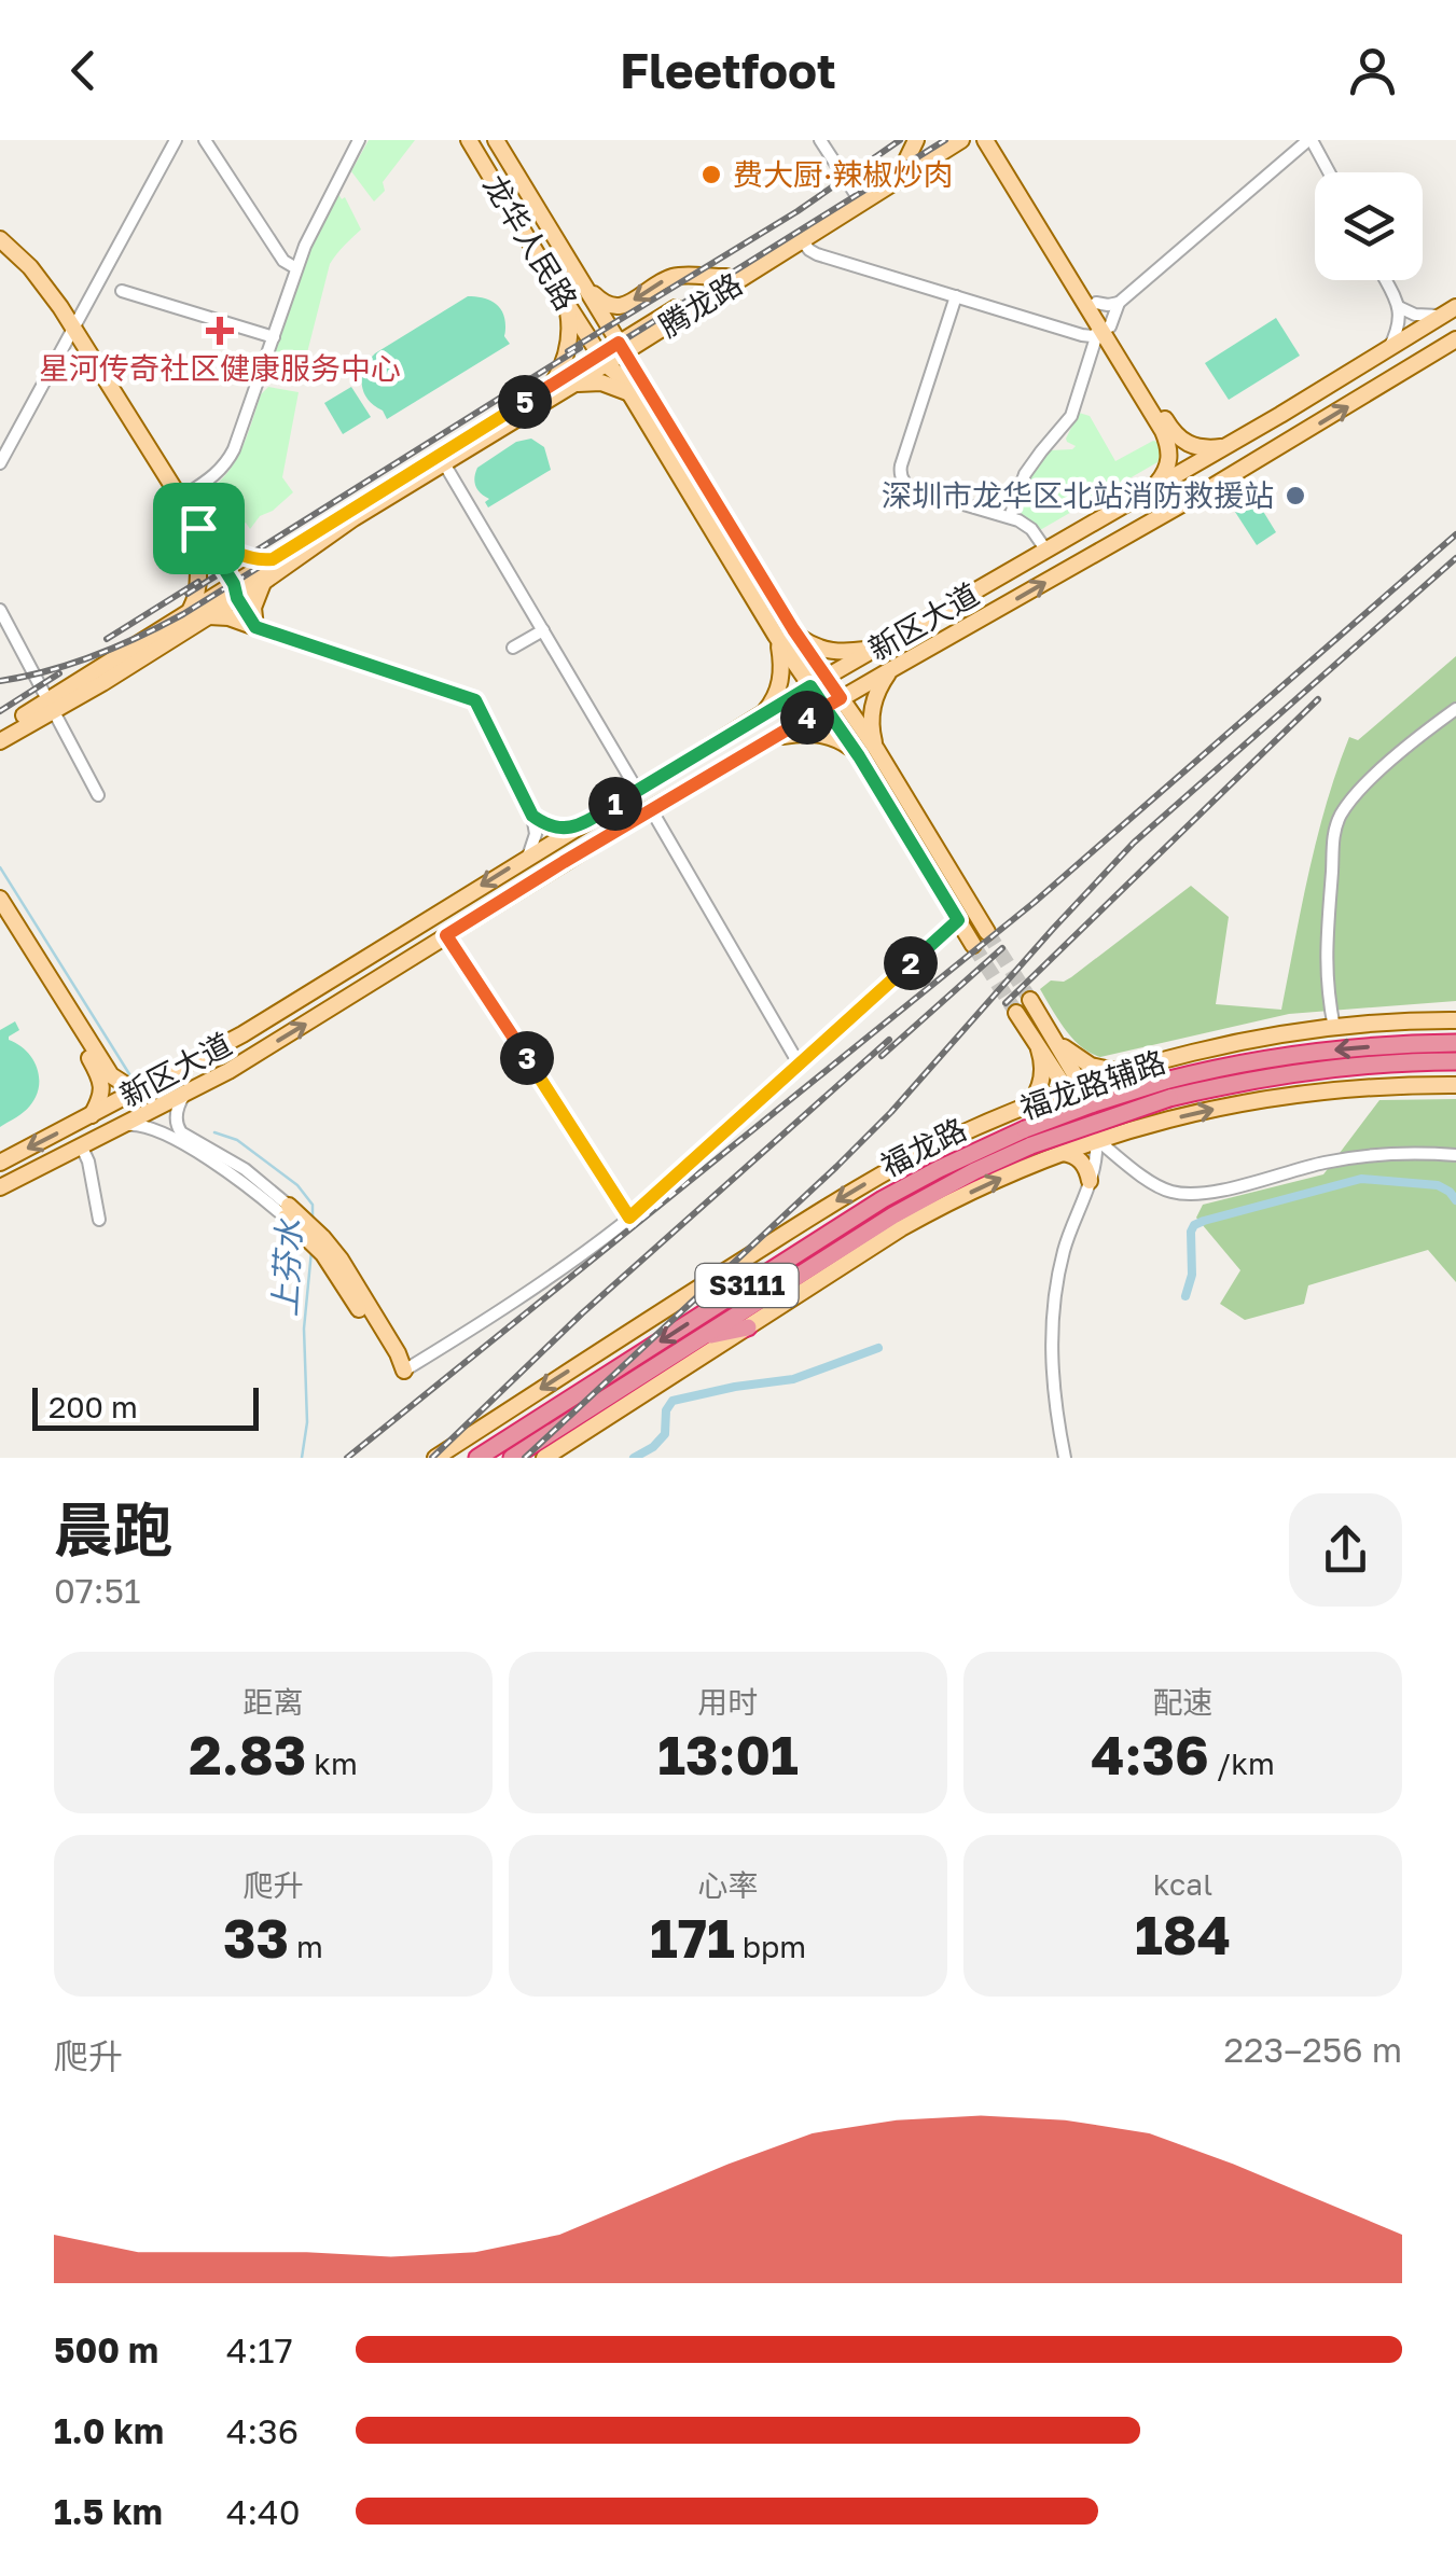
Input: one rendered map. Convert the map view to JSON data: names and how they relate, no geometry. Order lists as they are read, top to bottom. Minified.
{"streets":{"highway":["福龙路","S3111"],"main road":["龙华人民路","腾龙路","新区大道","福龙路辅路"]},"crossings":[["龙华人民路","腾龙路"],["龙华人民路","新区大道"]],"water":["上芬水"],"places":{"other":["费大厨·辣椒炒肉","深圳市龙华区北站消防救援站"],"health":["星河传奇社区健康服务中心"]},"scale_bar":"200 m","page":{"header":"Fleetfoot","pins":["5","4","1","2","3"],"scale":"200 m","heading":["晨跑","07:51"],"stats":[["距离","2.83 km"],["用时","13:01"],["配速","4:36 /km"],["爬升","33 m"],["心率","171 bpm"],["kcal","184"]],"chart":["爬升","223–256 m"],"list":[{"name":"500 m","note":"4:17"},{"name":"1.0 km","note":"4:36"},{"name":"1.5 km","note":"4:40"}]}}
